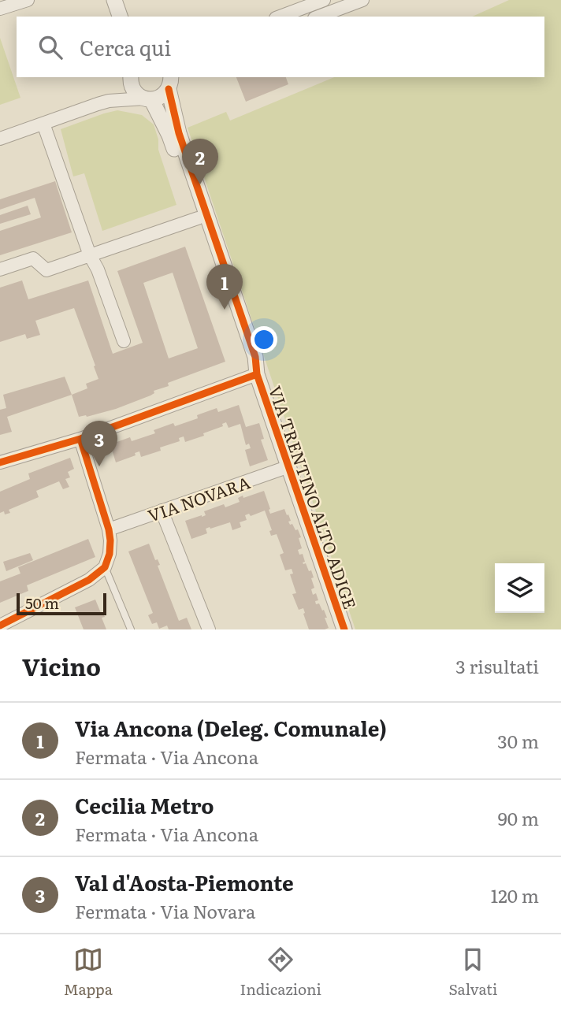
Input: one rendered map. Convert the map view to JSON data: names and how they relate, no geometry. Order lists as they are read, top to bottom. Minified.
{"streets":{"street":["VIA TRENTINO ALTO ADIGE","VIA NOVARA"]},"crossings":[["VIA TRENTINO ALTO ADIGE","VIA NOVARA"]],"scale_bar":"50 m","page":{"search":"Cerca qui","pins":["2","1","3"],"scale":"50 m","heading":["Vicino","3 risultati"],"list":[{"mark":"1","name":"Via Ancona (Deleg. Comunale)","note":"Fermata · Via Ancona","value":"30 m"},{"mark":"2","name":"Cecilia Metro","note":"Fermata · Via Ancona","value":"90 m"},{"mark":"3","name":"Val d'Aosta-Piemonte","note":"Fermata · Via Novara","value":"120 m"}],"nav":["Mappa","Indicazioni","Salvati"]}}
